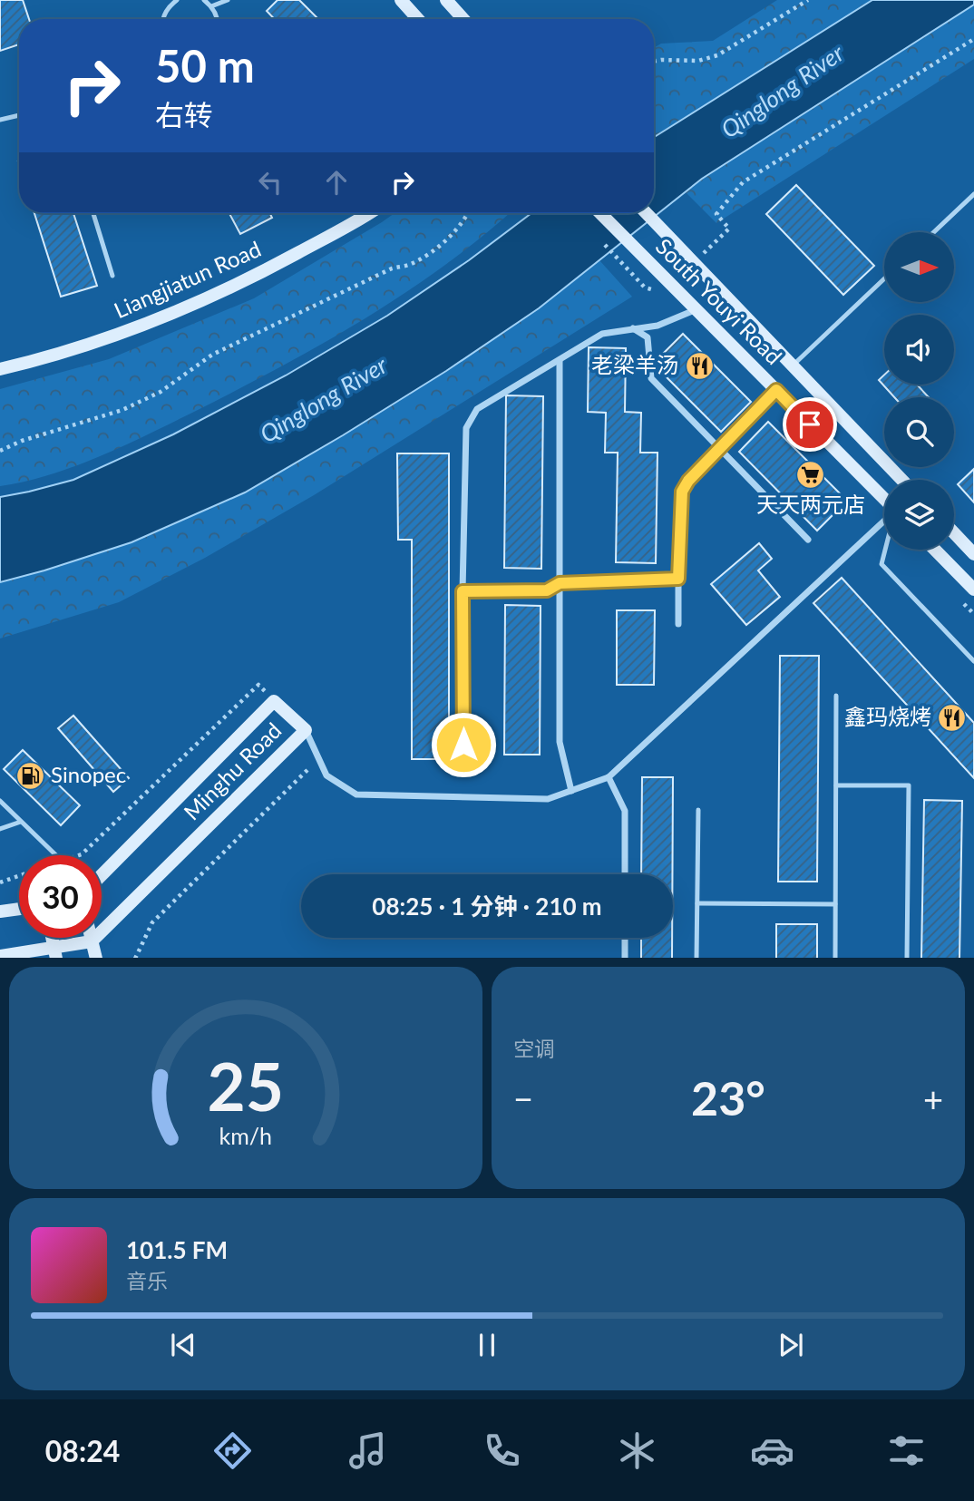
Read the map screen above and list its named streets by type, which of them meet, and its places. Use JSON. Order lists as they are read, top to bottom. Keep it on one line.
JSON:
{"streets":{"main road":["Liangjiatun Road","South Youyi Road","Minghu Road"]},"water":["Qinglong River"],"places":{"restaurant":["老梁羊汤","鑫玛烧烤"],"supermarket":["天天两元店"],"fuel station":["Sinopec"]},"north":"right","page":{"turn":["50 m","右转"],"limit":"30","trip":"08:25 · 1 分钟 · 210 m","tile":"空调","heat":["−","23°","+"],"song":["101.5 FM","音乐"],"tabs":"08:24","gauge":["25","km/h"]}}
